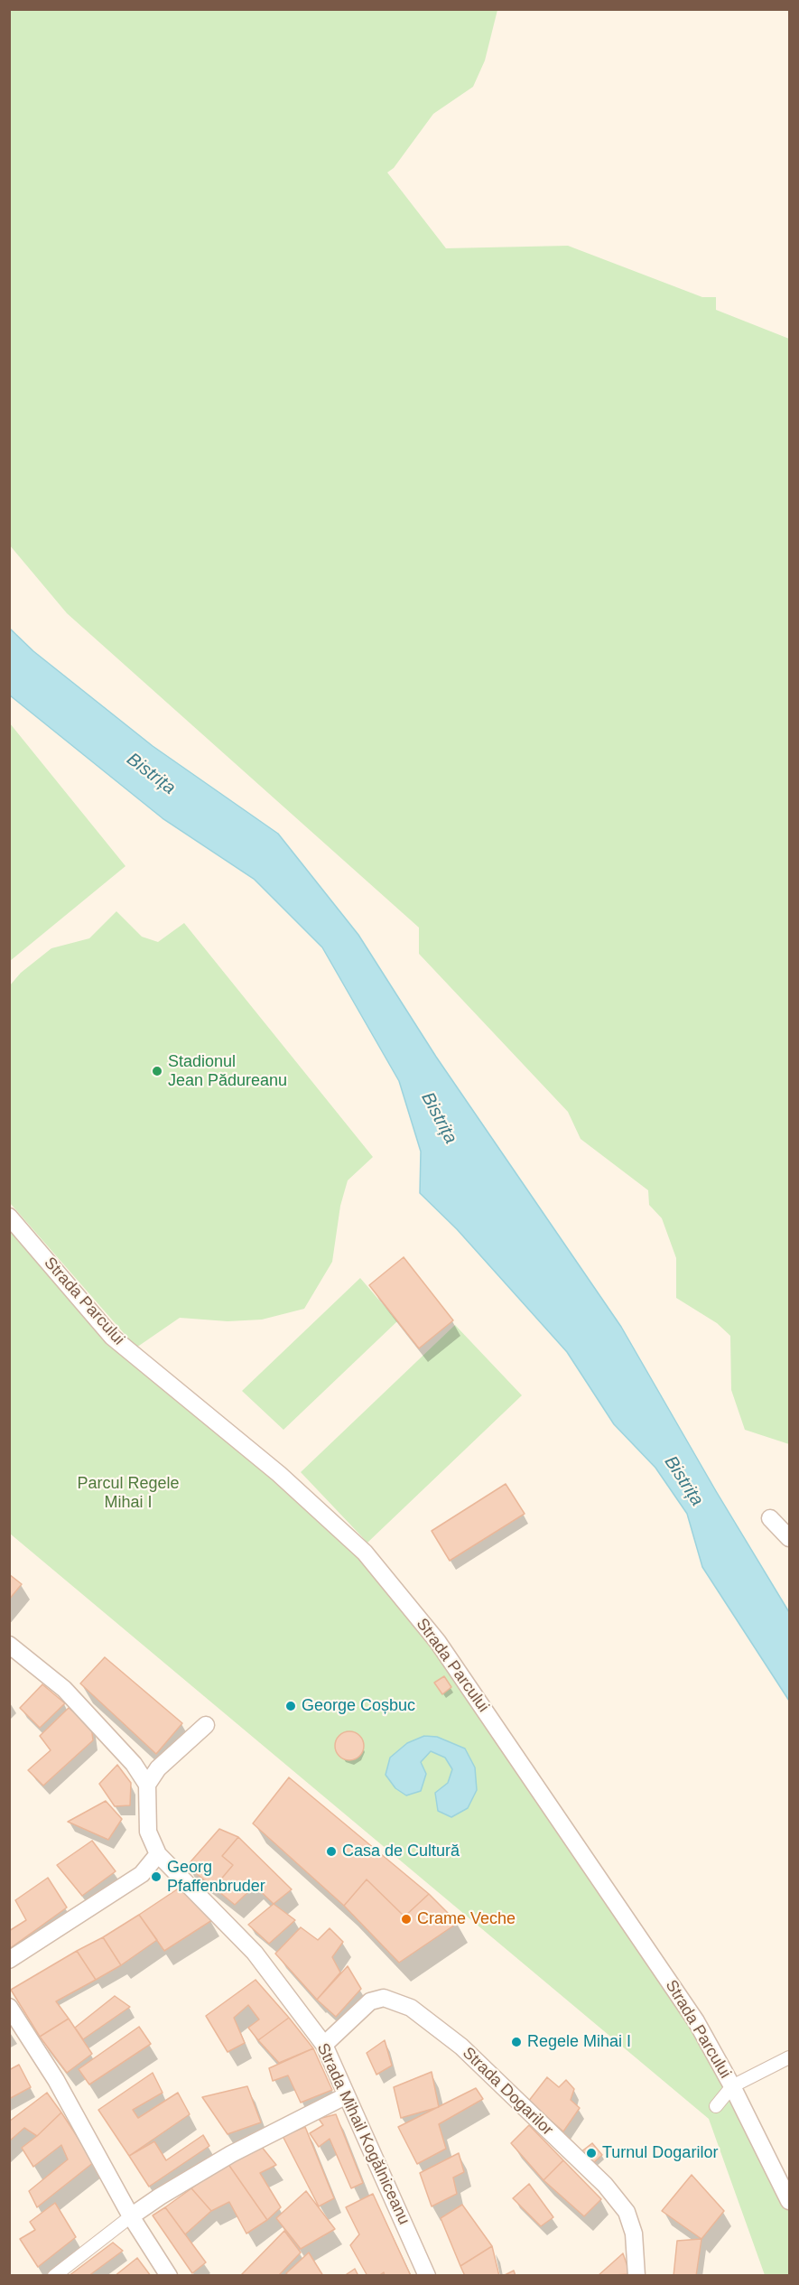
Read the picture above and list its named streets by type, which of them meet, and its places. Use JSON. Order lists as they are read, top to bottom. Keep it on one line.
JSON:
{"streets":{"street":["Strada Parcului","Strada Dogarilor","Strada Mihail Kogălniceanu"]},"crossings":[["Strada Dogarilor","Strada Mihail Kogălniceanu"]],"water":["Bistrița"],"parks":["Parcul Regele Mihai I"],"places":["Stadionul Jean Pădureanu","George Coșbuc","Casa de Cultură","Georg Pfaffenbruder","Crame Veche","Regele Mihai I","Turnul Dogarilor"]}
